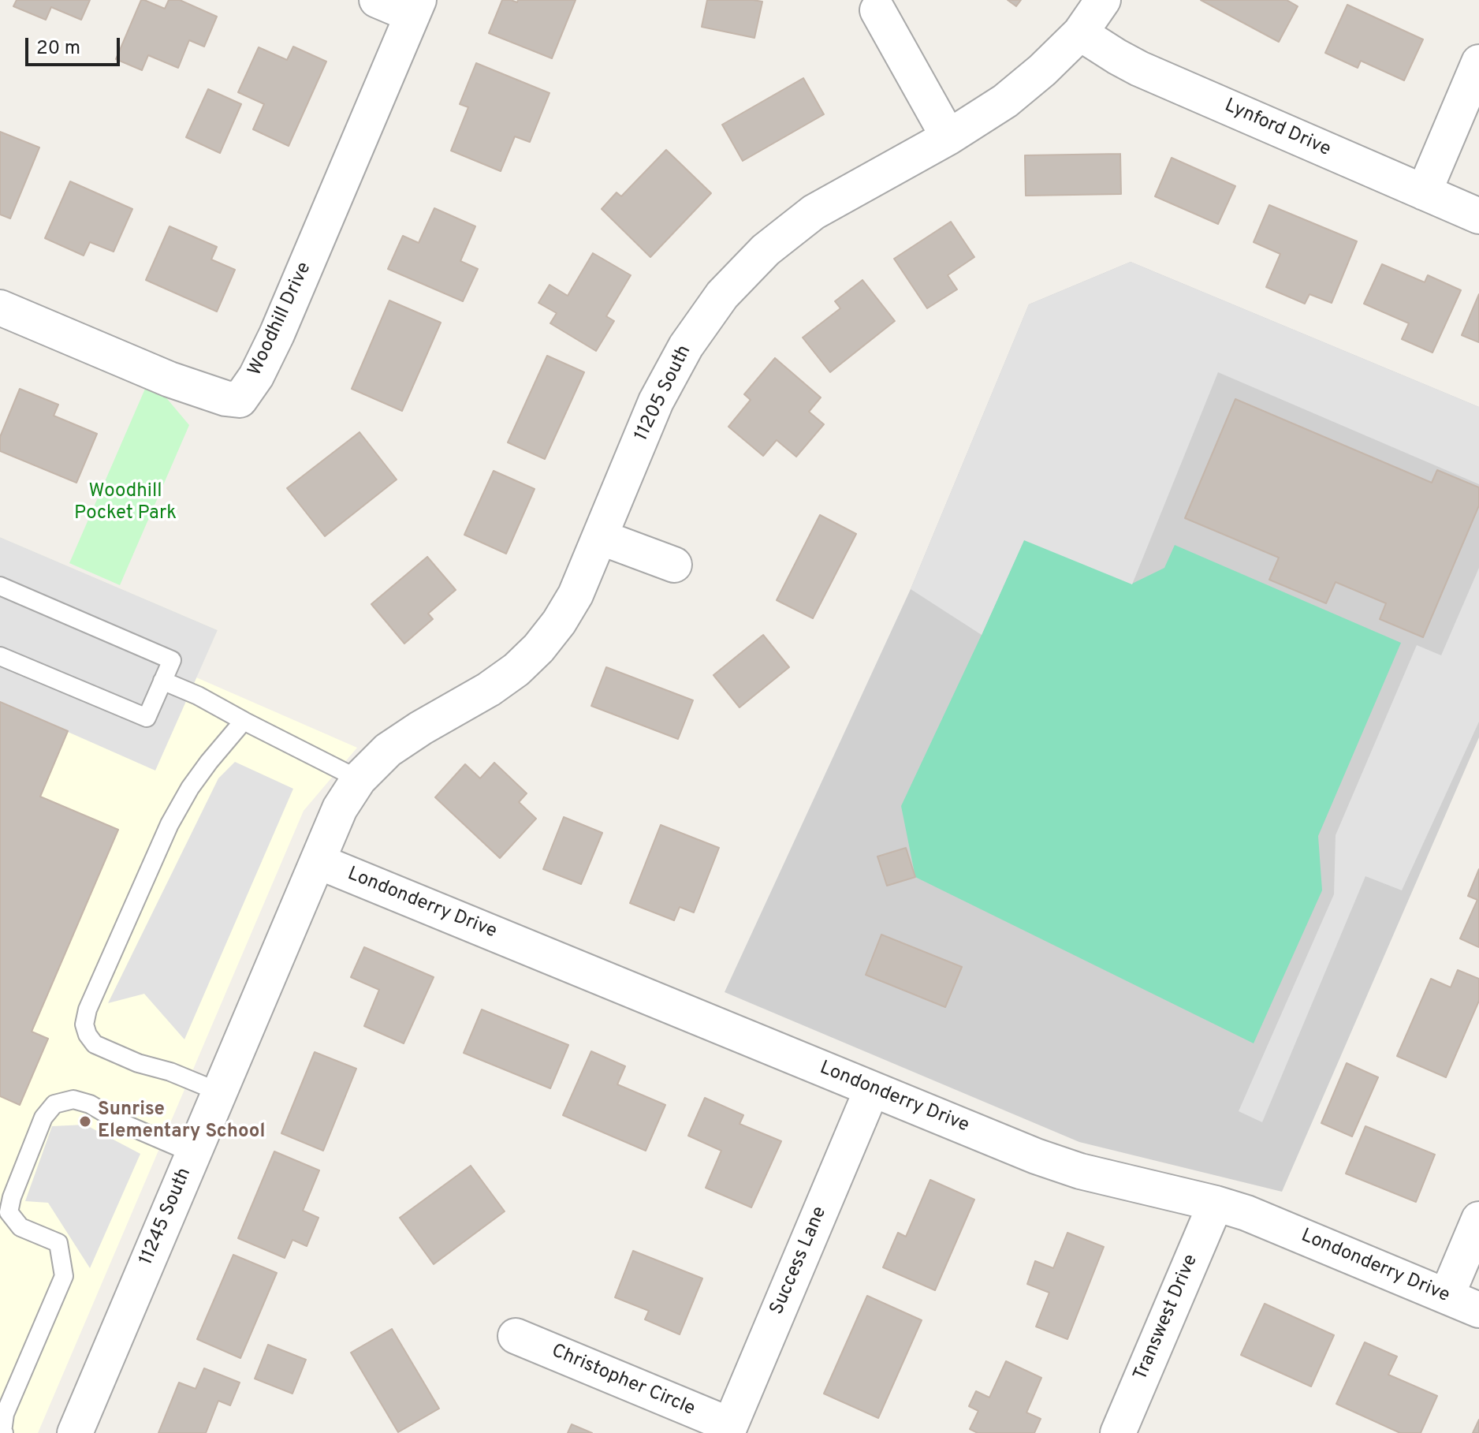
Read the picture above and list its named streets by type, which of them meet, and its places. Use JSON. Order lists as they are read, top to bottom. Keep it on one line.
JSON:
{"streets":{"street":["Lynford Drive","Woodhill Drive","11205 South","Londonderry Drive","11245 South","Success Lane","Transwest Drive","Christopher Circle"]},"crossings":[["Lynford Drive","11205 South"],["11205 South","Londonderry Drive"],["11205 South","11245 South"],["Londonderry Drive","11245 South"],["Londonderry Drive","Success Lane"],["Londonderry Drive","Transwest Drive"],["Success Lane","Christopher Circle"]],"parks":["Woodhill Pocket Park"],"places":["Sunrise Elementary School"],"scale_bar":"20 m"}
